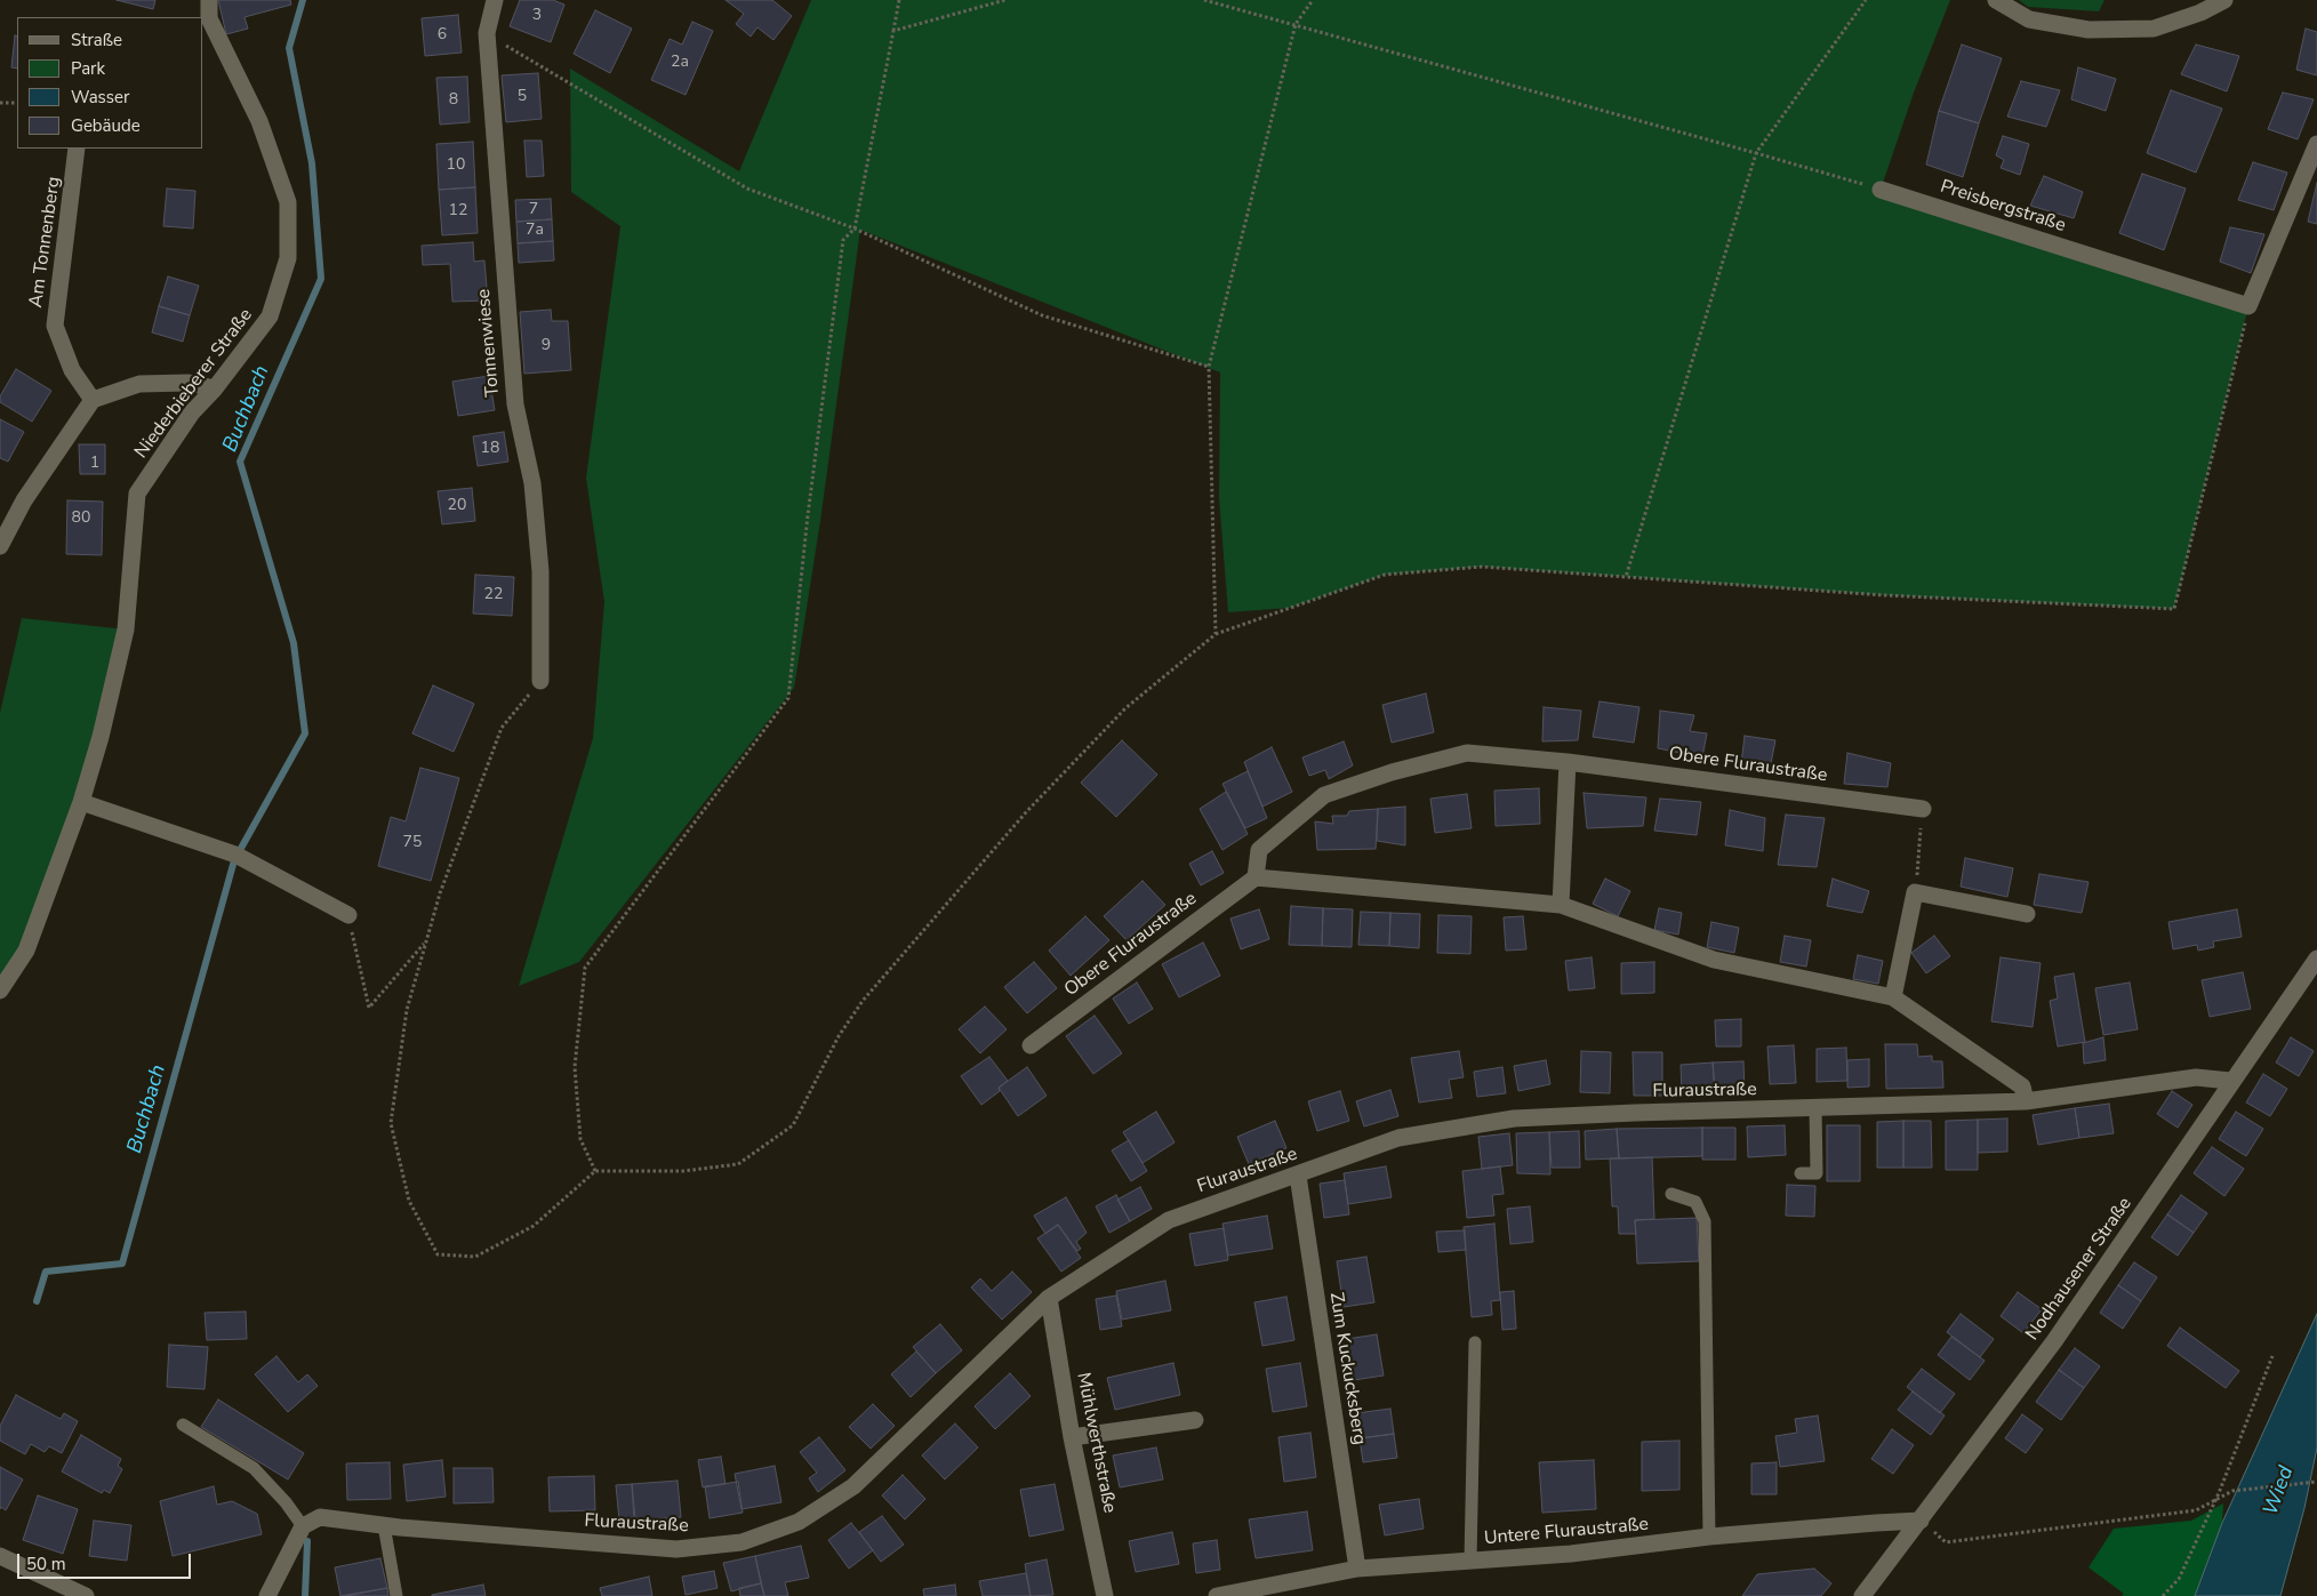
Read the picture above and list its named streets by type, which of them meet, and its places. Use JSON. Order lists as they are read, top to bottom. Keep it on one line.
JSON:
{"streets":{"street":["Preisbergstraße","Am Tonnenberg","Tonnenwiese","Niederbieberer Straße","Obere Fluraustraße","Fluraustraße","Nodhausener Straße","Zum Kuckucksberg","Mühlwerthstraße","Untere Fluraustraße"]},"crossings":[["Fluraustraße","Nodhausener Straße"],["Fluraustraße","Zum Kuckucksberg"],["Fluraustraße","Mühlwerthstraße"],["Nodhausener Straße","Untere Fluraustraße"],["Zum Kuckucksberg","Untere Fluraustraße"]],"water":["Buchbach","Wied"],"house_numbers":["3","6","2a","5","8","10","7","12","7a","9","18","1","20","80","22","75"],"legend":["Straße","Park","Wasser","Gebäude"],"scale_bar":"50 m"}
